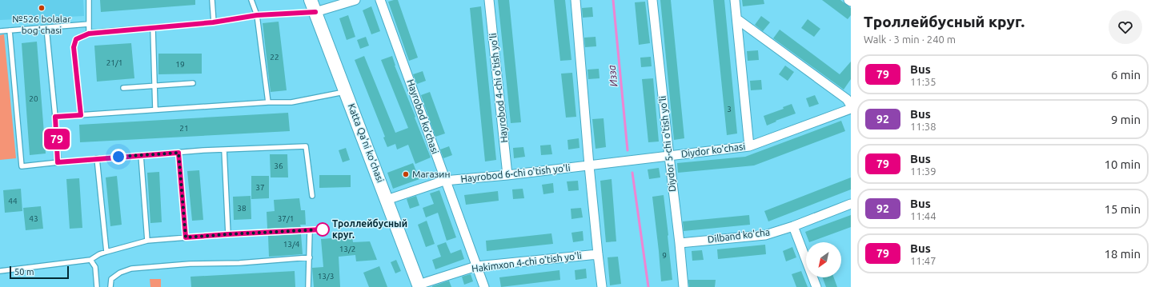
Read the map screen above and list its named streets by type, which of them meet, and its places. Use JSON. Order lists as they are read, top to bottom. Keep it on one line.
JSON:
{"streets":{"main road":["Katta Qa'ni ko'chasi"],"street":["Hayrobod 4-chi o'tish yo'li","Hayrobod ko'chasi","Diydor 5-chi o'tish yo'li","Diydor ko'chasi","Hayrobod 6-chi o'tish yo'li","Dilband ko'cha","Hakimxon 4-chi o'tish yo'li"]},"crossings":[["Hayrobod 4-chi o'tish yo'li","Hayrobod 6-chi o'tish yo'li"],["Hayrobod ko'chasi","Hayrobod 6-chi o'tish yo'li"],["Hayrobod ko'chasi","Hakimxon 4-chi o'tish yo'li"],["Katta Qa'ni ko'chasi","Hayrobod 6-chi o'tish yo'li"],["Katta Qa'ni ko'chasi","Hakimxon 4-chi o'tish yo'li"],["Diydor 5-chi o'tish yo'li","Diydor ko'chasi"],["Diydor 5-chi o'tish yo'li","Dilband ko'cha"],["Diydor ko'chasi","Hayrobod 6-chi o'tish yo'li"]],"water":["Изза"],"places":["№526 bolalar bog'chasi","Магазин","Троллейбусный круг."],"lines":["bus line 79"],"house_numbers":["22","21/1","19","20","3","21","36","37","44","38","43","37/1","13/4","13/2","9","13/3"],"scale_bar":"50 m","north":"bottom left","page":{"on_map":"79","heading":["Троллейбусный круг.","Walk · 3 min · 240 m"],"list":[{"mark":"79","name":"Bus","note":"11:35","value":"6 min"},{"mark":"92","name":"Bus","note":"11:38","value":"9 min"},{"mark":"79","name":"Bus","note":"11:39","value":"10 min"},{"mark":"92","name":"Bus","note":"11:44","value":"15 min"},{"mark":"79","name":"Bus","note":"11:47","value":"18 min"}],"scale":"50 m"}}
